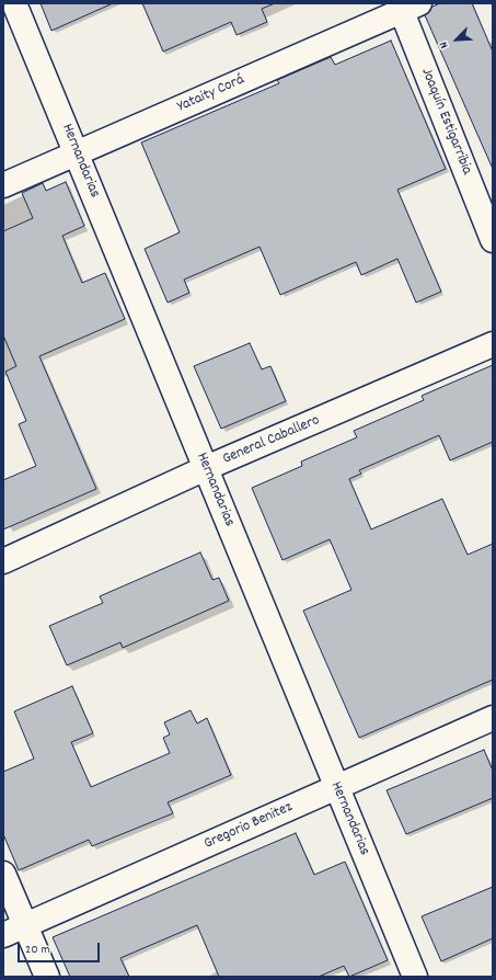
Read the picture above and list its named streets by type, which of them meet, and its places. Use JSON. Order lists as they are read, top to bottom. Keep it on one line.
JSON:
{"streets":{"street":["Yataity Corá","Joaquín Estigarribia","Hernandarias","General Caballero","Gregorio Benitez"]},"crossings":[["Yataity Corá","Joaquín Estigarribia"],["Yataity Corá","Hernandarias"],["Hernandarias","General Caballero"],["Hernandarias","Gregorio Benitez"]],"scale_bar":"20 m","north":"bottom left"}
